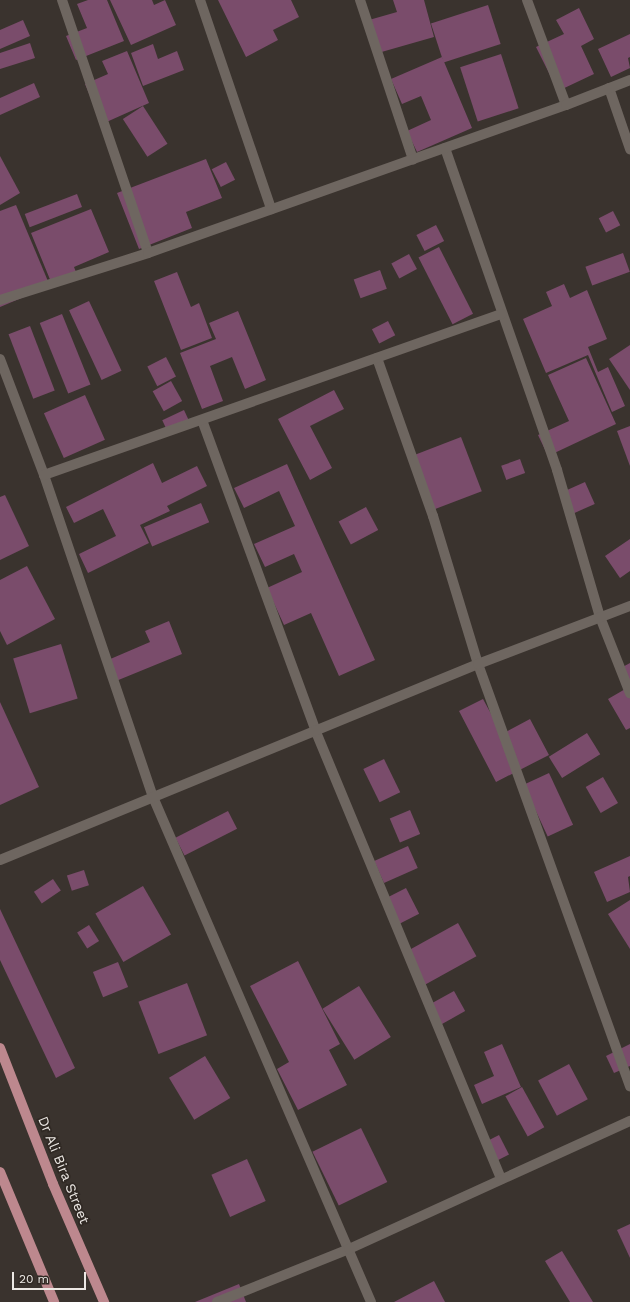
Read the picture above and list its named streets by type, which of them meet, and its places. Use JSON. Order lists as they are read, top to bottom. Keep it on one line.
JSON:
{"streets":{"main road":["Dr Ali Bira Street"]},"scale_bar":"20 m"}
